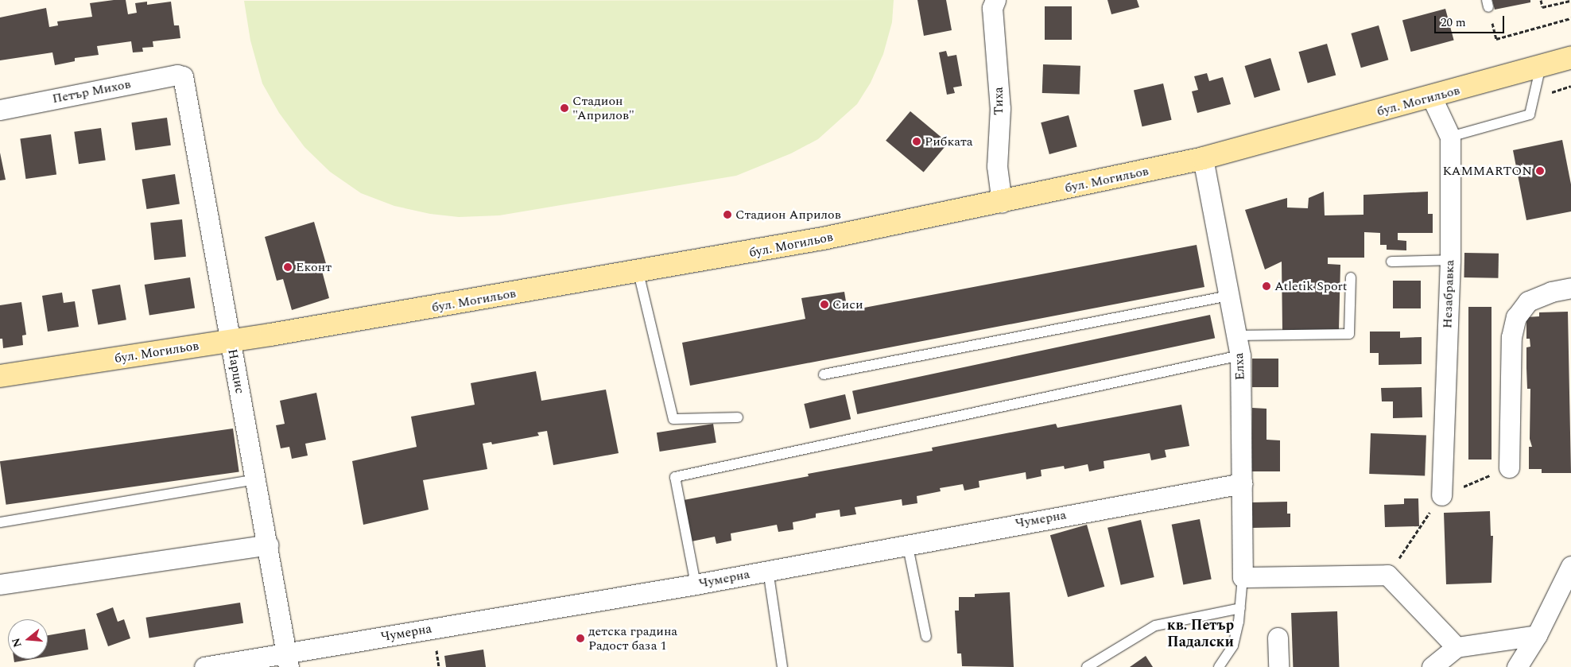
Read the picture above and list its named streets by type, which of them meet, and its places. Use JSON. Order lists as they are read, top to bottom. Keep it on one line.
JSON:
{"streets":{"street":["Петър Михов","Тиха","бул. Могильов","Незабравка","Елха","Нарцис","Чумерна"]},"crossings":[["Петър Михов","Нарцис"],["Тиха","бул. Могильов"],["бул. Могильов","Незабравка"],["бул. Могильов","Елха"],["бул. Могильов","Нарцис"],["Елха","Чумерна"],["Нарцис","Чумерна"]],"districts":["кв. Петър Падалски"],"places":["Стадион \"Априлов\"","Рибката","KAMMARTON","Стадион Априлов","Еконт","Atletik Sport","Сиси","детска градина Радост база 1"],"scale_bar":"20 m","north":"left"}
